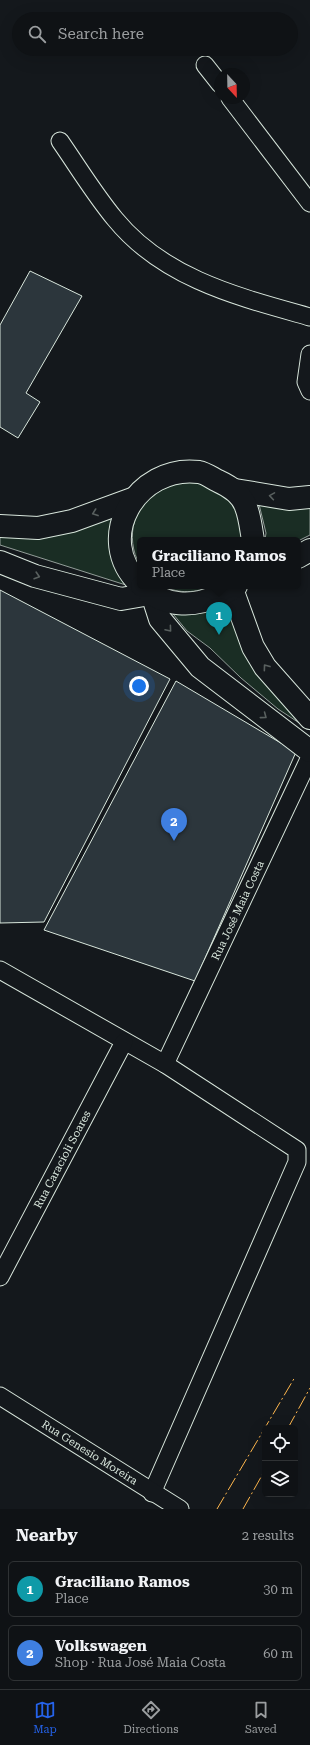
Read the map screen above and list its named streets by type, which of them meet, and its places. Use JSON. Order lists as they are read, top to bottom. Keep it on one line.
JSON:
{"streets":{"street":["Rua José Maia Costa","Rua Caracioli Soares","Rua Genesio Moreira"]},"north":"bottom","page":{"search":"Search here","popup":["Graciliano Ramos","Place"],"pins":["1","2"],"heading":["Nearby","2 results"],"list":[{"mark":"1","name":"Graciliano Ramos","note":"Place","value":"30 m"},{"mark":"2","name":"Volkswagen","note":"Shop · Rua José Maia Costa","value":"60 m"}],"nav":["Map","Directions","Saved"]}}
